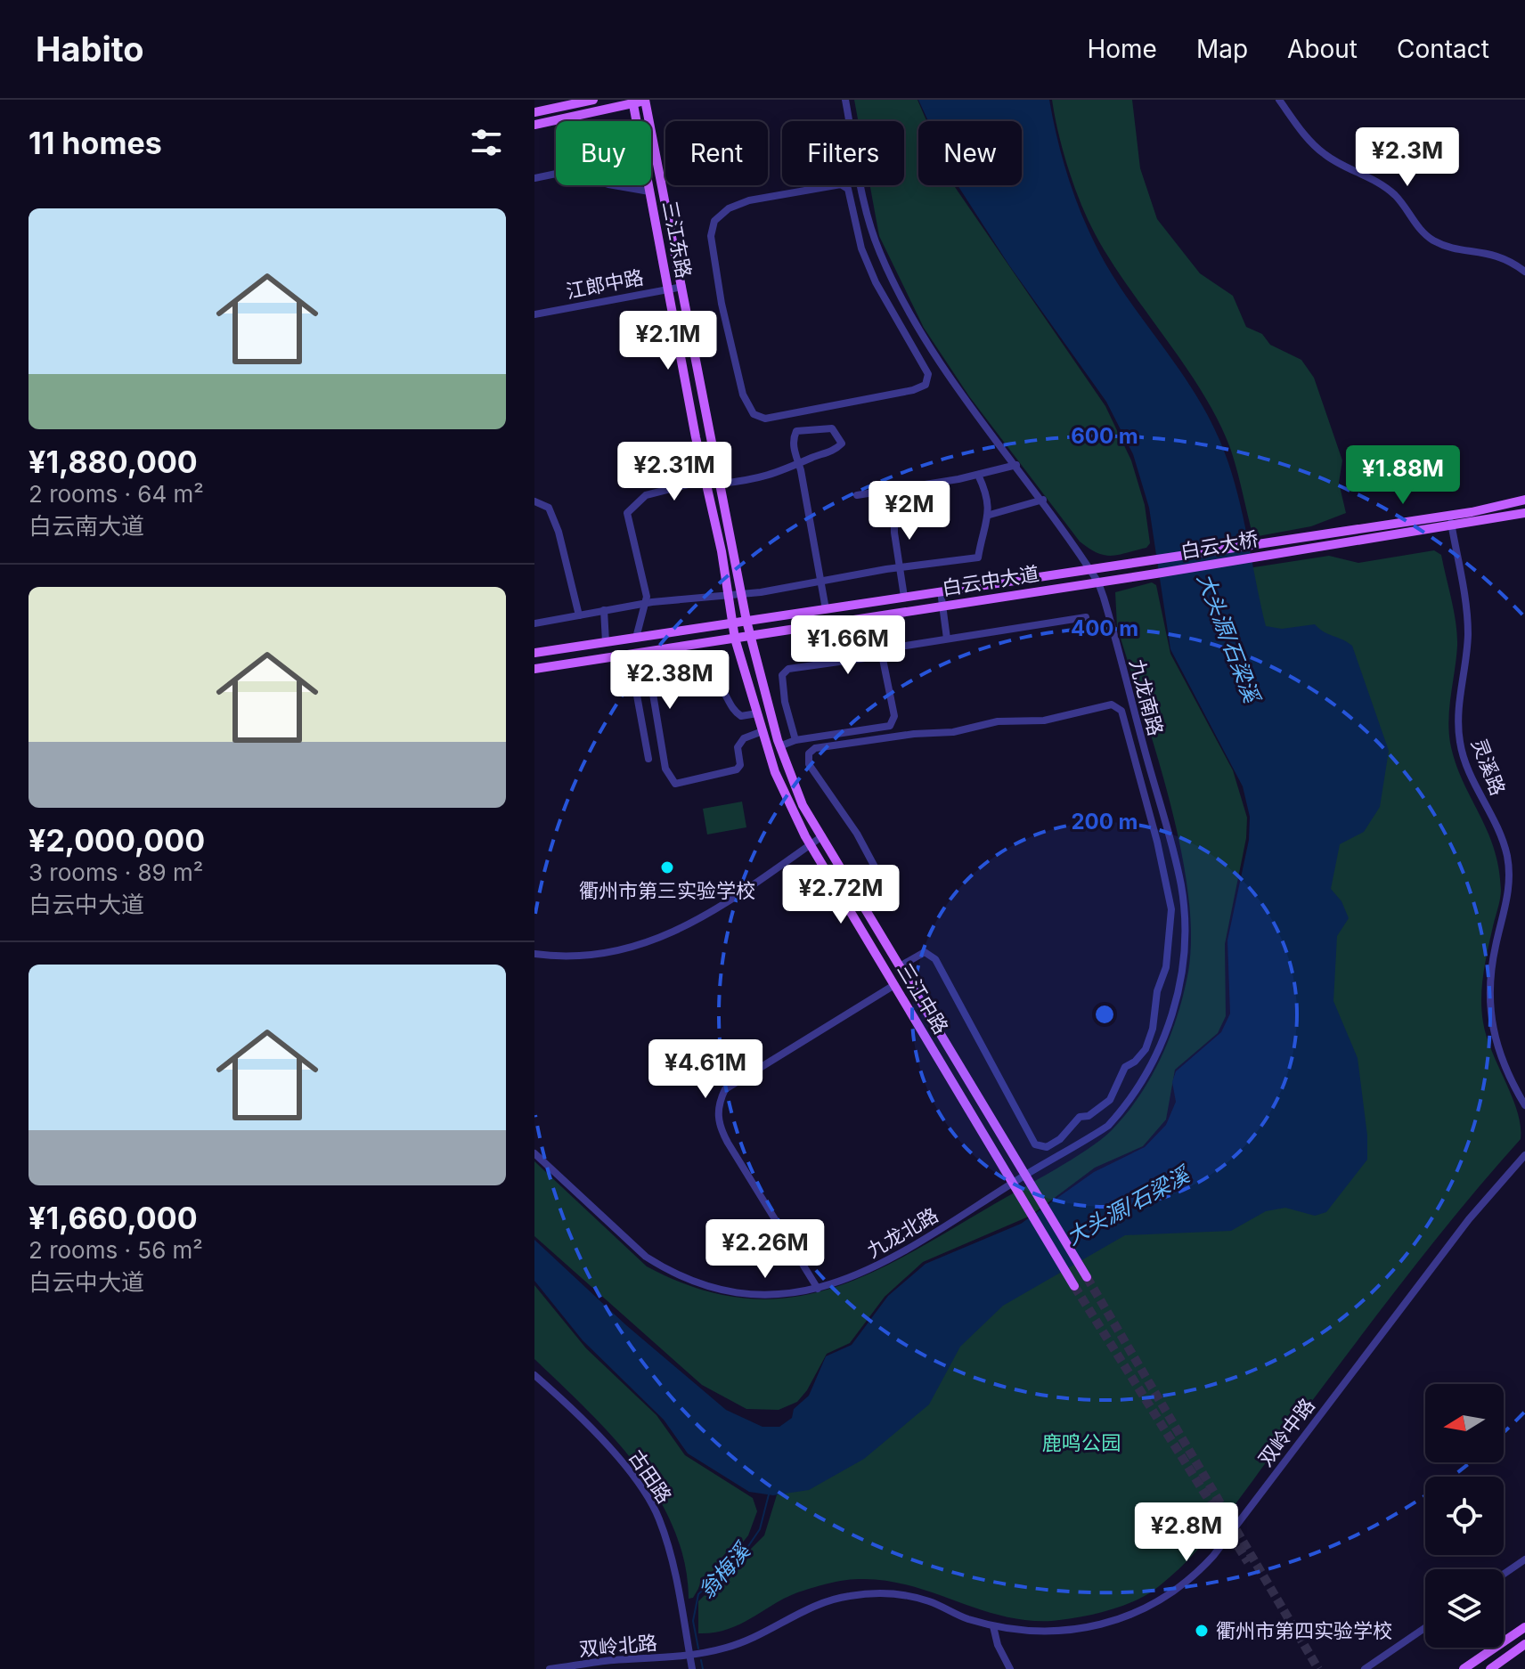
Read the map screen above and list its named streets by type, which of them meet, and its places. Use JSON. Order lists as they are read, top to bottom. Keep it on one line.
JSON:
{"streets":{"main road":["三江东路","白云大桥","白云中大道","三江中路"],"street":["江郎中路","九龙南路","灵溪路","九龙北路","双岭中路","古田路","双岭北路"]},"crossings":[["三江东路","江郎中路"],["三江东路","白云中大道"],["三江东路","三江中路"],["白云大桥","白云中大道"],["白云大桥","灵溪路"],["白云中大道","九龙南路"],["白云中大道","三江中路"],["九龙南路","三江中路"],["九龙南路","九龙北路"],["三江中路","九龙北路"],["双岭中路","古田路"],["双岭中路","双岭北路"],["古田路","双岭北路"]],"water":["大头源/石梁溪","翁梅溪"],"parks":["鹿鸣公园"],"places":["衢州市第三实验学校","衢州市第四实验学校"],"north":"left","page":{"header":"Habito","nav":["Home","Map","About","Contact"],"heading":"11 homes","chip":["Buy","Rent","Filters","New"],"price":["¥2.3M","¥2.1M","¥2.31M","¥1.88M","¥2M","¥1.66M","¥2.38M","¥2.72M","¥4.61M","¥2.26M","¥2.8M"],"list":[{"name":"¥1,880,000","note":"2 rooms · 64 m² · 白云南大道"},{"name":"¥2,000,000","note":"3 rooms · 89 m² · 白云中大道"},{"name":"¥1,660,000","note":"2 rooms · 56 m² · 白云中大道"}]},"rings":["600 m","400 m","200 m"]}
